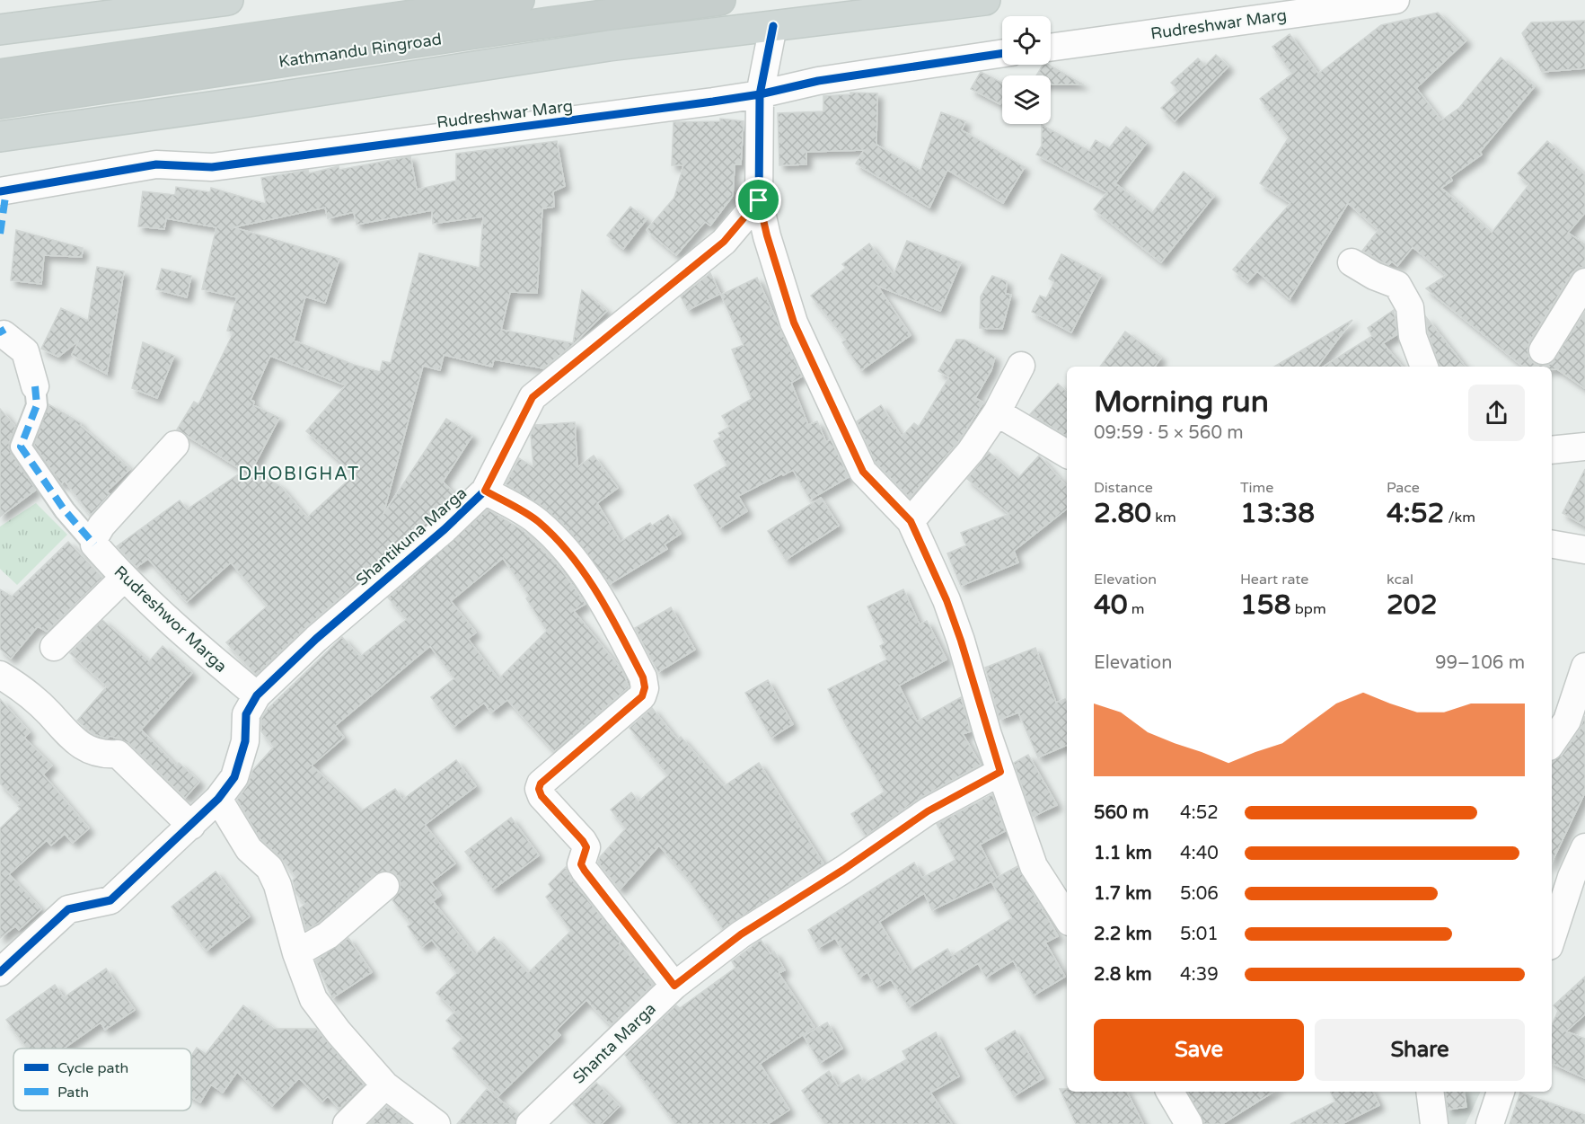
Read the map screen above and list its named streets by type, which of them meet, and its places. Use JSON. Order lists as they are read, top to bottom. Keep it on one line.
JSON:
{"streets":{"highway":["Kathmandu Ringroad"],"street":["Rudreshwar Marg","Shantikuna Marga","Rudreshwor Marga","Shanta Marga"]},"crossings":[["Shantikuna Marga","Rudreshwor Marga"]],"districts":["DHOBIGHAT"],"legend":["Cycle path","Path"],"page":{"heading":["Morning run","09:59 · 5 × 560 m"],"stats":[["Distance","2.80 km"],["Time","13:38"],["Pace","4:52 /km"],["Elevation","40 m"],["Heart rate","158 bpm"],["kcal","202"]],"chart":["Elevation","99–106 m"],"list":[{"name":"560 m","note":"4:52"},{"name":"1.1 km","note":"4:40"},{"name":"1.7 km","note":"5:06"},{"name":"2.2 km","note":"5:01"},{"name":"2.8 km","note":"4:39"}],"buttons":["Save","Share"]}}
